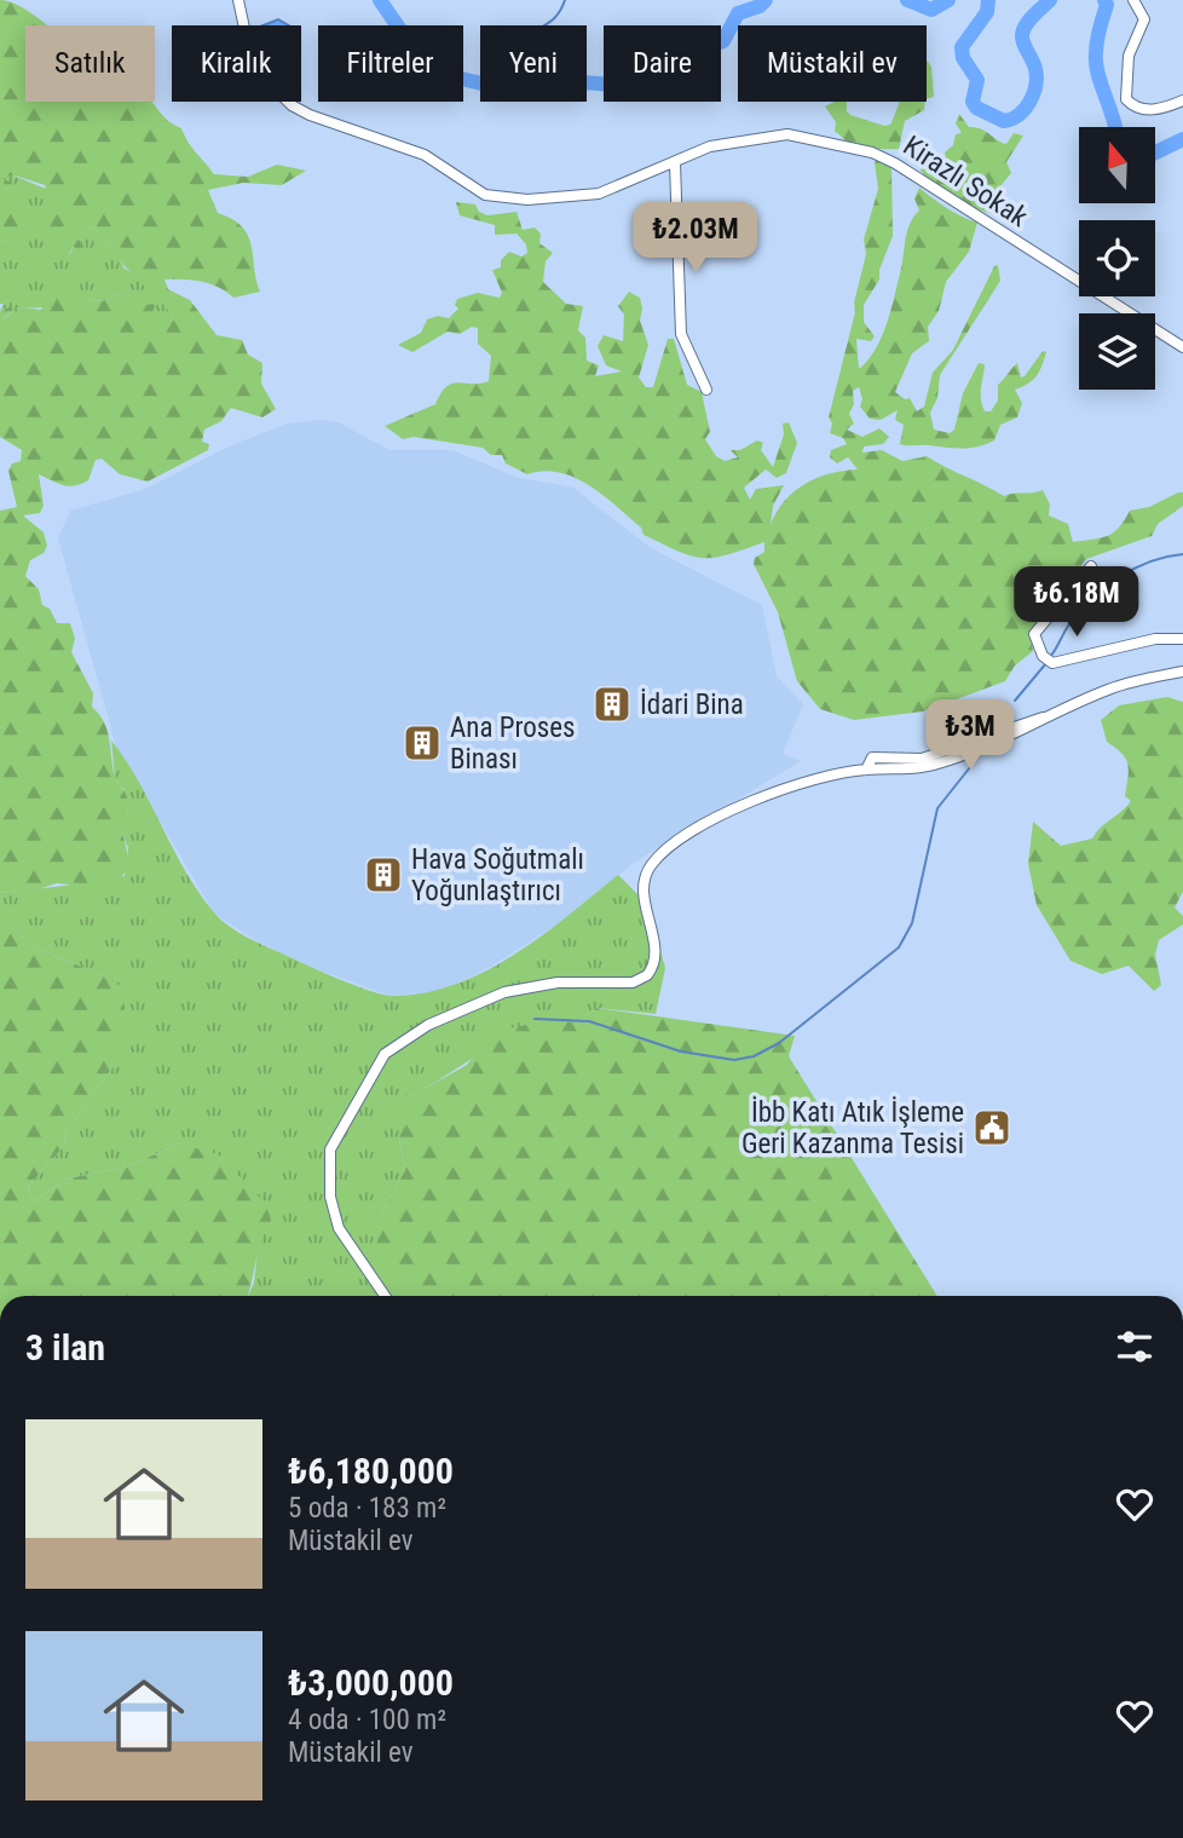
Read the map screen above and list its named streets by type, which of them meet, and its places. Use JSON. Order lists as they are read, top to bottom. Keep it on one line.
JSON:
{"streets":{"street":["Kirazlı Sokak"]},"places":{"building":["İdari Bina","Ana Proses Binası","Hava Soğutmalı Yoğunlaştırıcı"],"public building":["İbb Katı Atık İşleme Geri Kazanma Tesisi"]},"north":"top","page":{"chip":["Satılık","Kiralık","Filtreler","Yeni","Daire","Müstakil ev"],"price":["₺2.03M","₺6.18M","₺3M"],"heading":"3 ilan","list":[{"name":"₺6,180,000","note":"5 oda · 183 m² · Müstakil ev"},{"name":"₺3,000,000","note":"4 oda · 100 m² · Müstakil ev"}]}}
